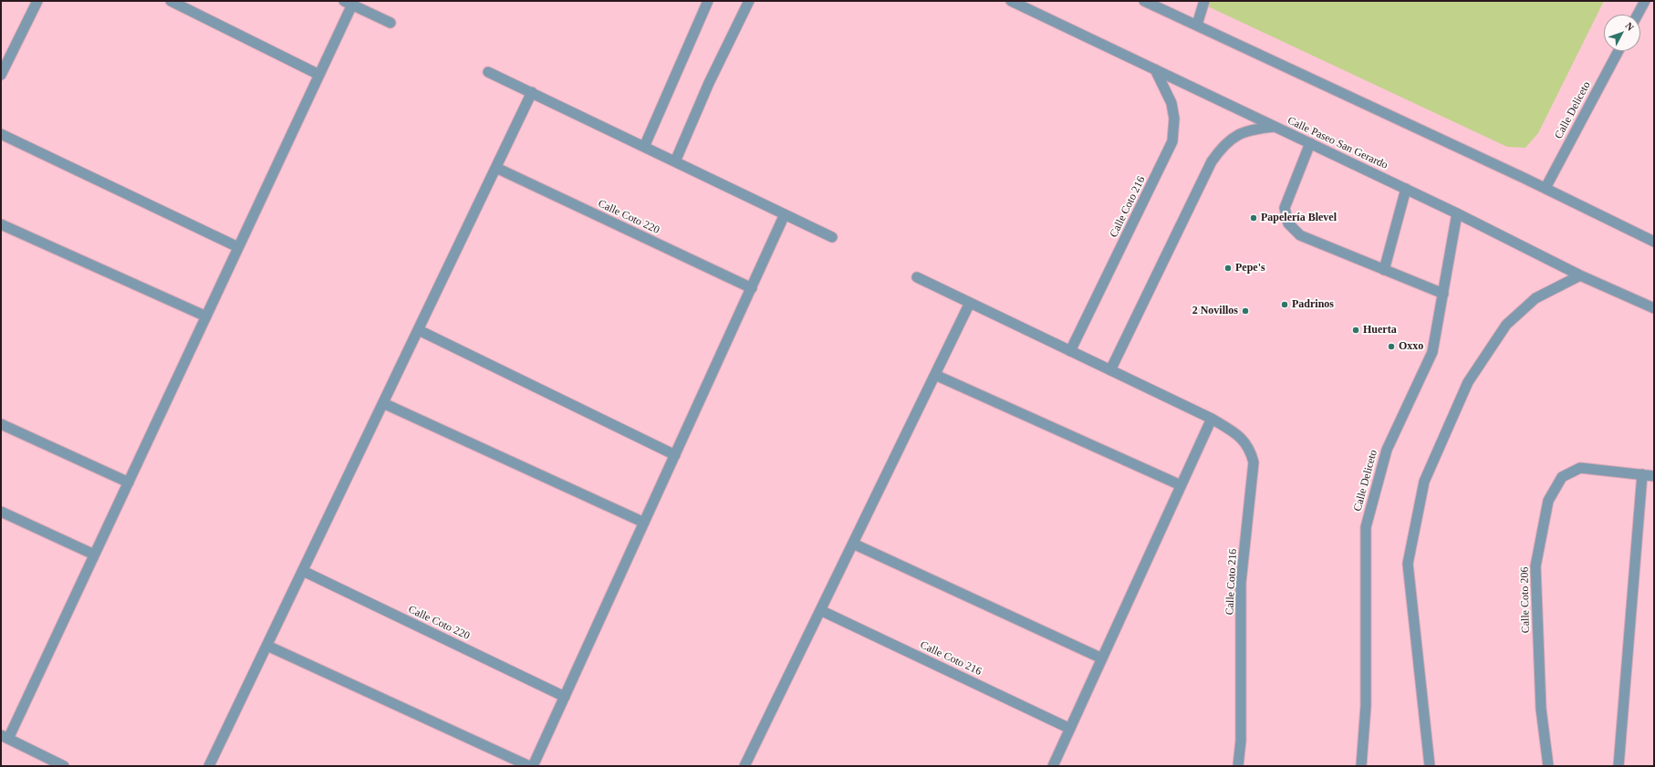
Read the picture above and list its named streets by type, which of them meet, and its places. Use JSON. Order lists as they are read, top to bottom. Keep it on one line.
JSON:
{"streets":{"street":["Calle Deliceto","Calle Paseo San Gerardo","Calle Coto 216","Calle Coto 220","Calle Coto 206"]},"crossings":[["Calle Deliceto","Calle Paseo San Gerardo"],["Calle Paseo San Gerardo","Calle Coto 216"]],"places":["Papelería Blevel","Pepe's","Padrinos","2 Novillos","Huerta","Oxxo"],"north":"top right"}
